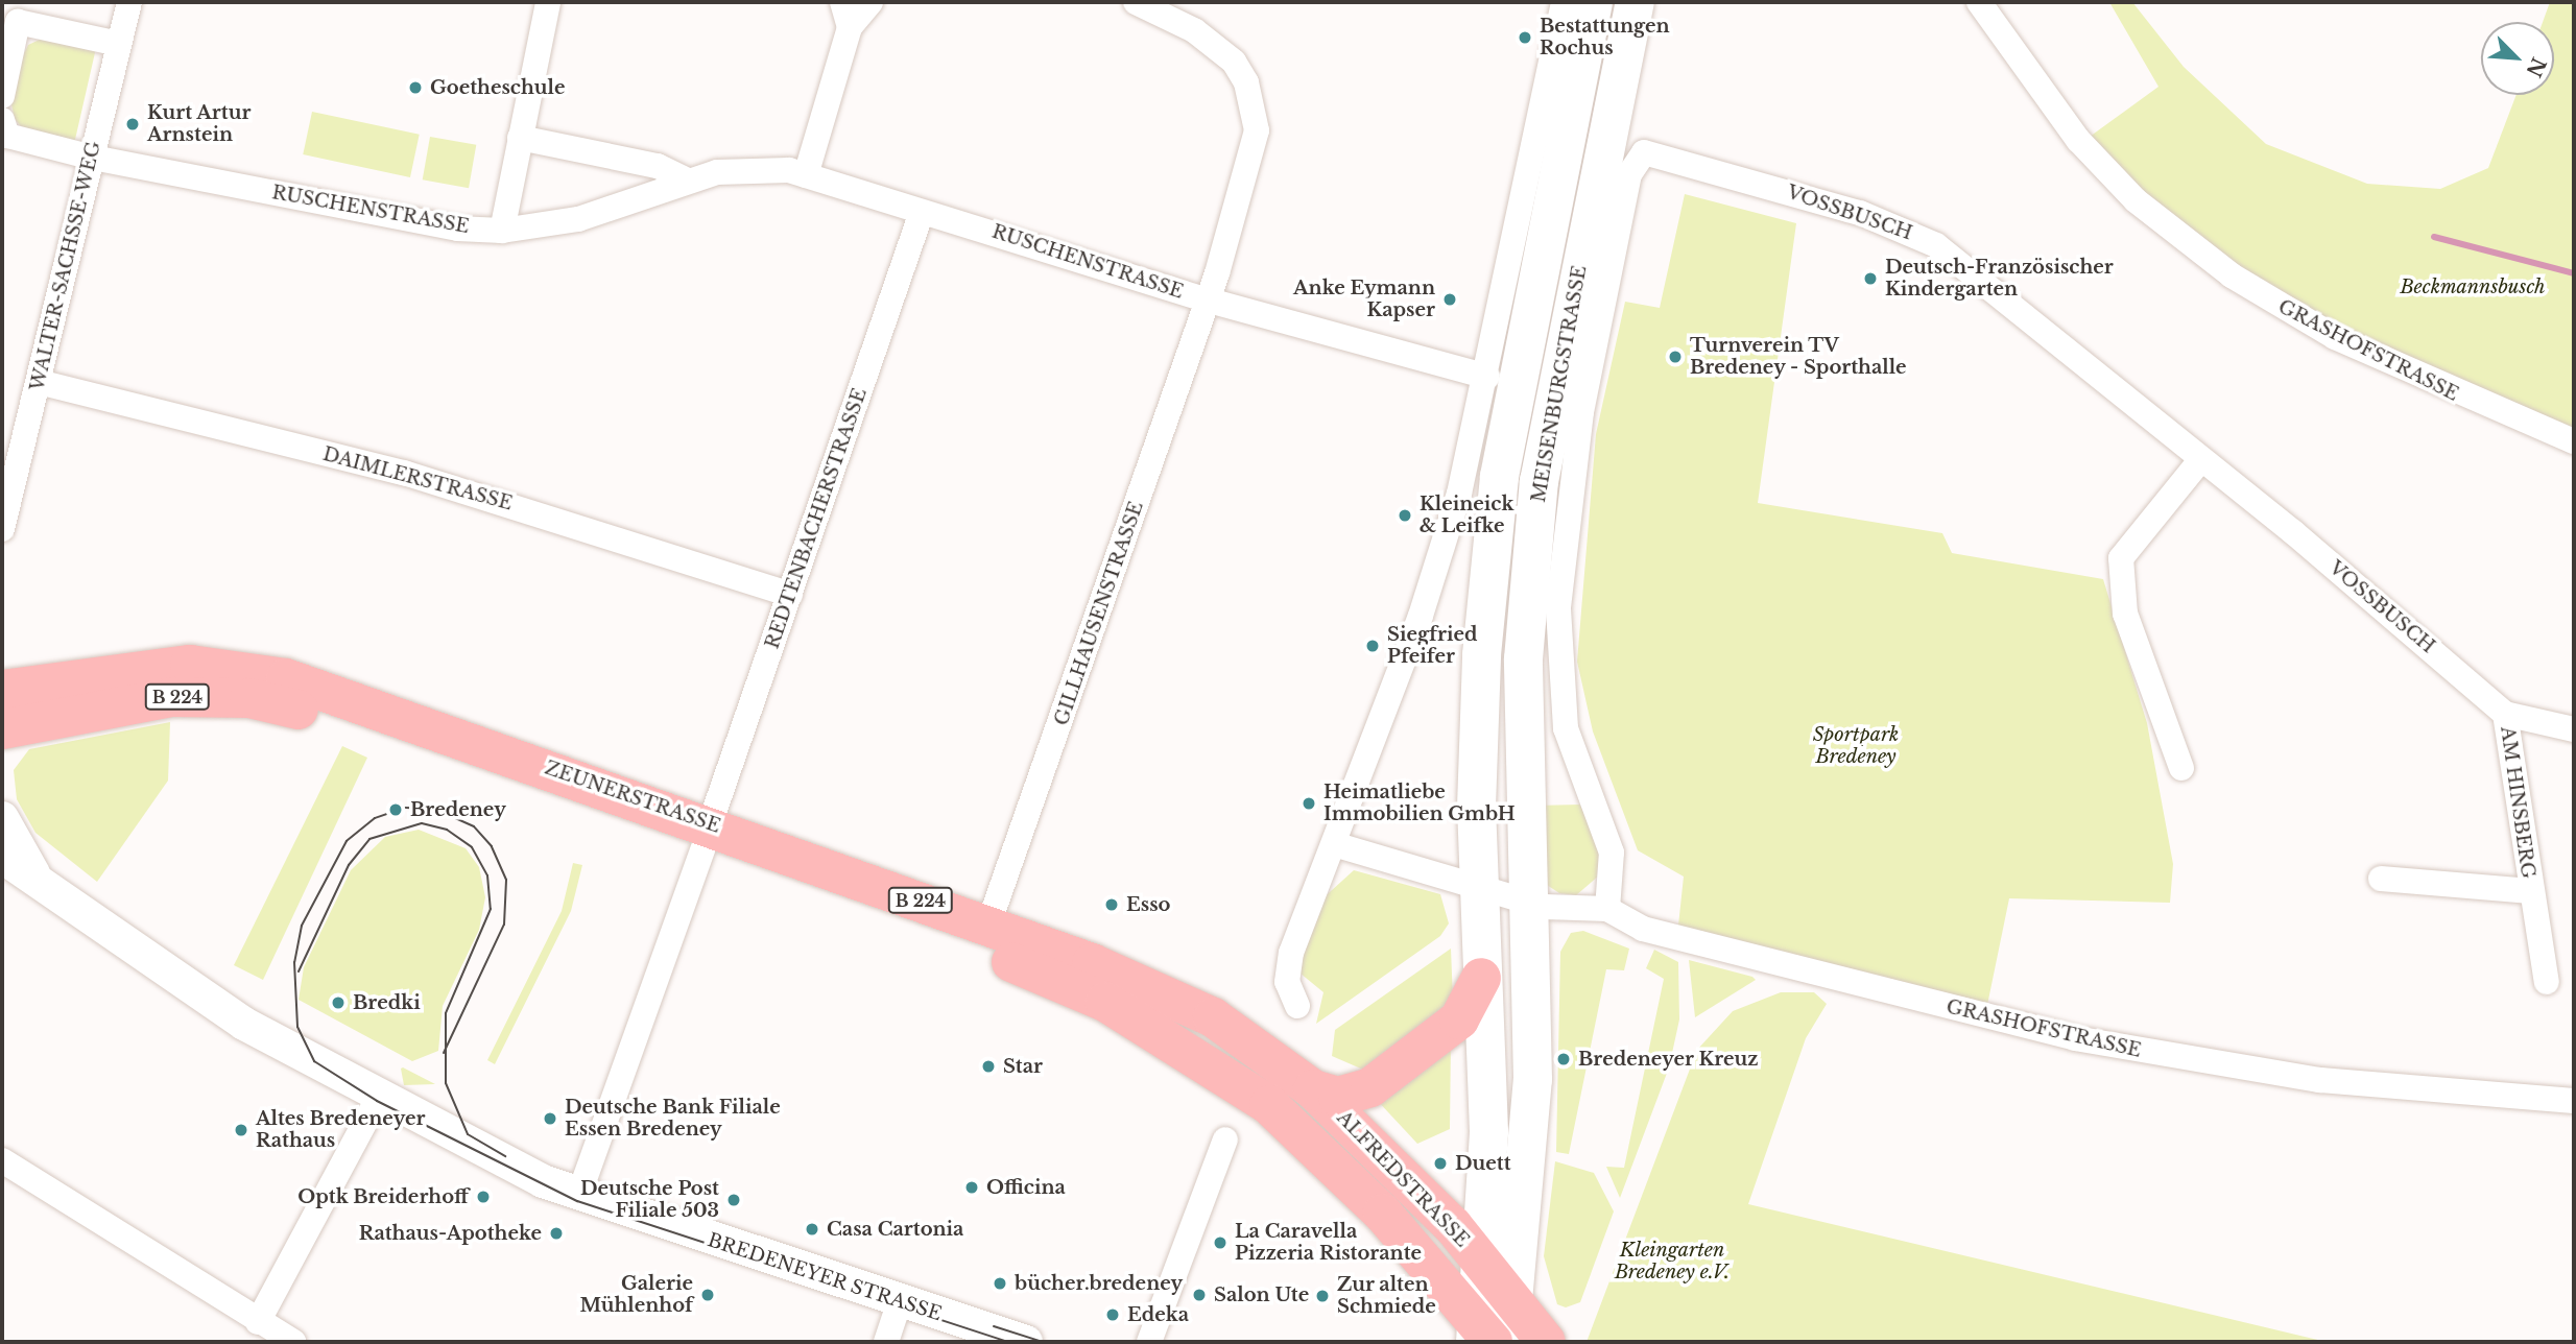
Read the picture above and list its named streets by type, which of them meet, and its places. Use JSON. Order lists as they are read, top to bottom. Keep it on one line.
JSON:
{"streets":{"main road":["MEISENBURGSTRASSE","B 224","ZEUNERSTRASSE","ALFREDSTRASSE"],"street":["RUSCHENSTRASSE","VOSSBUSCH","WALTER-SACHSSE-WEG","GRASHOFSTRASSE","DAIMLERSTRASSE","REDTENBACHERSTRASSE","GILLHAUSENSTRASSE","AM HINSBERG","BREDENEYER STRASSE"]},"crossings":[["RUSCHENSTRASSE","WALTER-SACHSSE-WEG"],["RUSCHENSTRASSE","REDTENBACHERSTRASSE"],["RUSCHENSTRASSE","GILLHAUSENSTRASSE"],["VOSSBUSCH","MEISENBURGSTRASSE"],["VOSSBUSCH","AM HINSBERG"],["WALTER-SACHSSE-WEG","DAIMLERSTRASSE"],["GRASHOFSTRASSE","MEISENBURGSTRASSE"],["MEISENBURGSTRASSE","ALFREDSTRASSE"],["DAIMLERSTRASSE","REDTENBACHERSTRASSE"],["REDTENBACHERSTRASSE","ZEUNERSTRASSE"],["REDTENBACHERSTRASSE","BREDENEYER STRASSE"],["GILLHAUSENSTRASSE","ZEUNERSTRASSE"],["ZEUNERSTRASSE","ALFREDSTRASSE"]],"parks":["Beckmannsbusch","Sportpark Bredeney","Kleingarten Bredeney e.V."],"places":["Bestattungen Rochus","Goetheschule","Kurt Artur Arnstein","Deutsch-Französischer Kindergarten","Anke Eymann Kapser","Turnverein TV Bredeney - Sporthalle","Kleineick & Leifke","Siegfried Pfeifer","Heimatliebe Immobilien GmbH","Bredeney","Esso","Bredki","Bredeneyer Kreuz","Star","Deutsche Bank Filiale Essen Bredeney","Altes Bredeneyer Rathaus","Duett","Officina","Optk Breiderhoff","Deutsche Post Filiale 503","Casa Cartonia","Rathaus-Apotheke","La Caravella Pizzeria Ristorante","bücher.bredeney","Galerie Mühlenhof","Salon Ute","Zur alten Schmiede","Edeka"],"north":"bottom right"}
